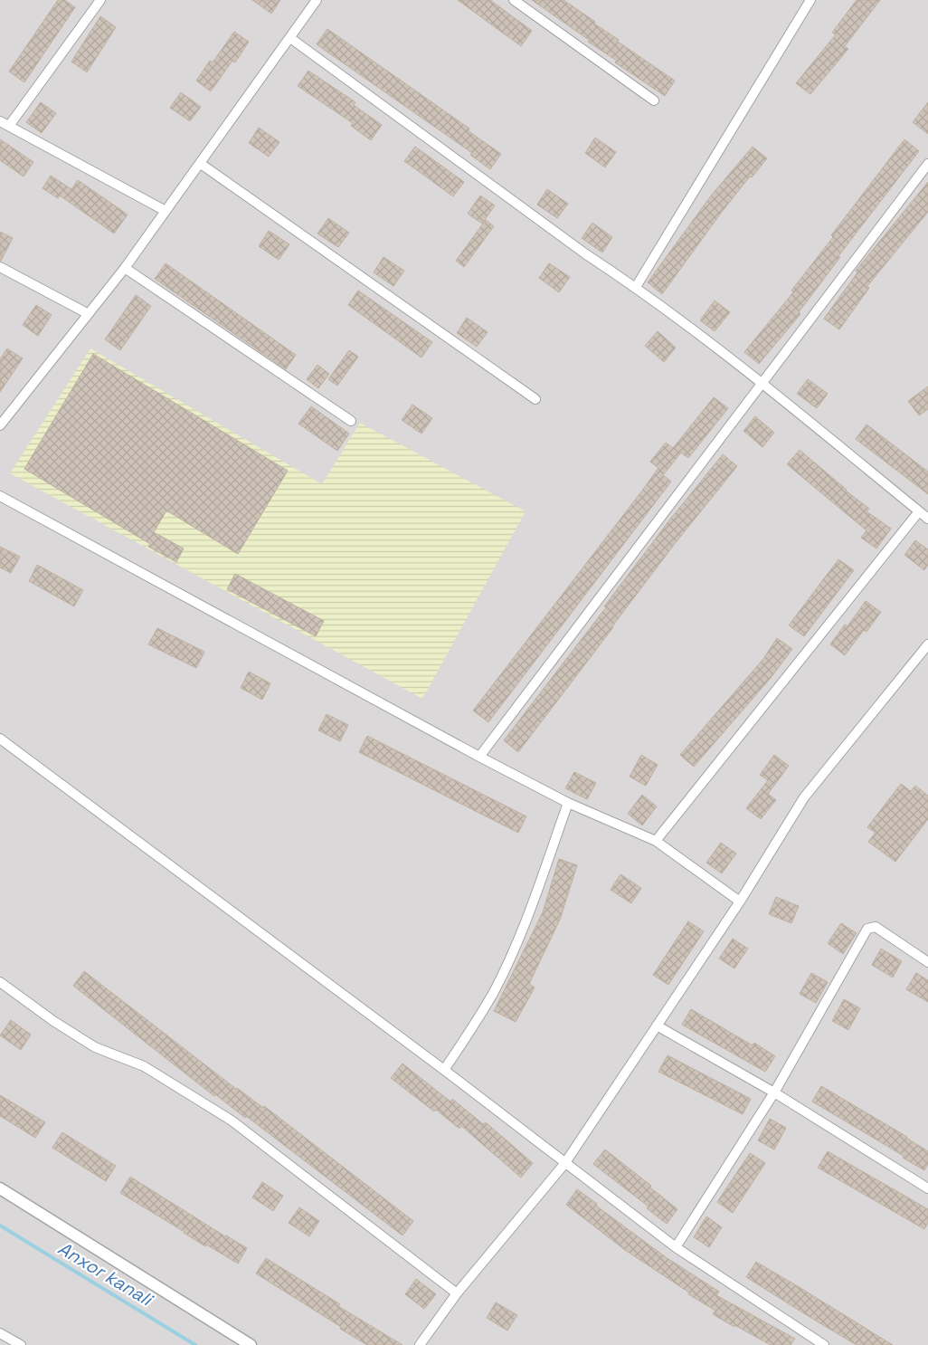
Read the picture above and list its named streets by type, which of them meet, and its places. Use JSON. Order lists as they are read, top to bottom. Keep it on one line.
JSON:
{"water":["Anxor kanali"]}
